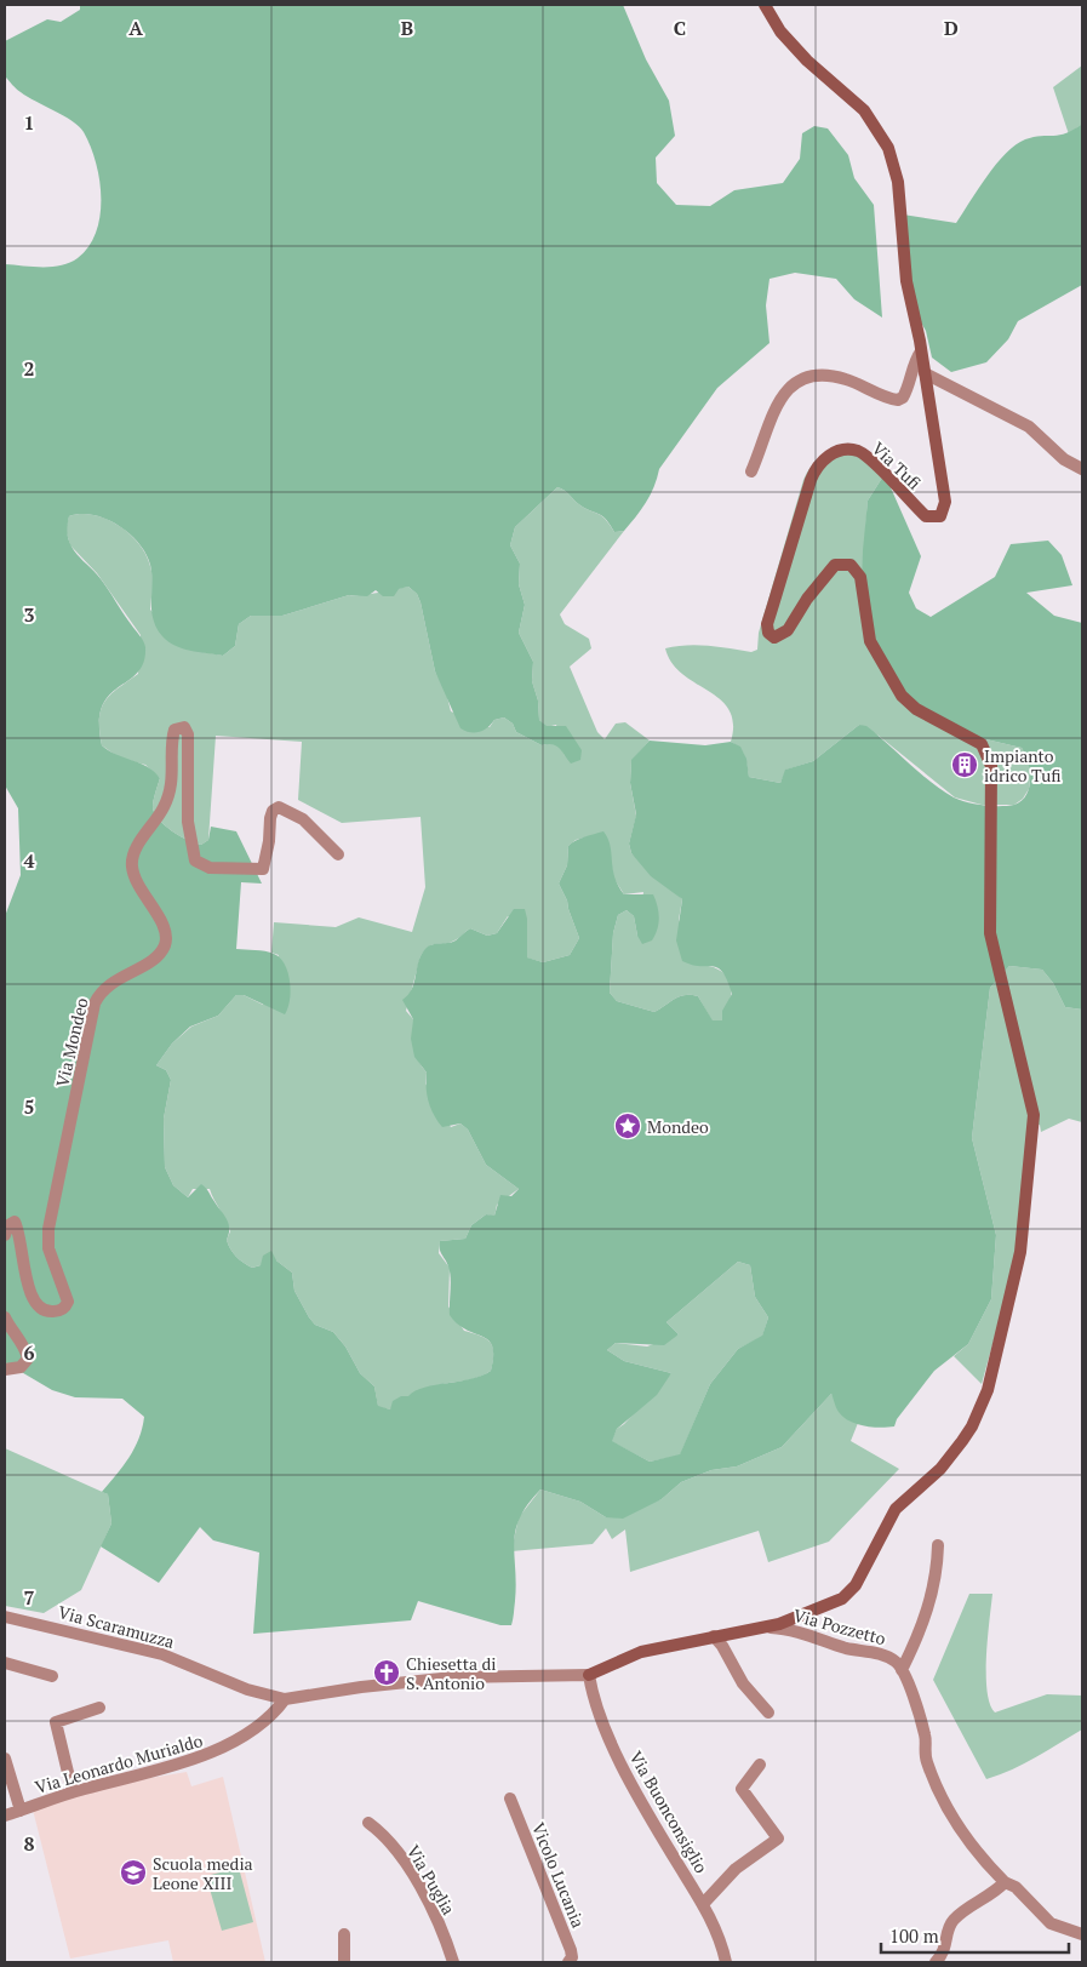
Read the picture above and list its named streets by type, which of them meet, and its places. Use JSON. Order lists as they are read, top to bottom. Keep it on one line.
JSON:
{"streets":{"street":["Via Tufi","Via Mondeo","Via Scaramuzza","Via Pozzetto","Via Leonardo Murialdo","Via Buonconsiglio","Vicolo Lucania","Via Puglia"]},"crossings":[["Via Tufi","Via Pozzetto"],["Via Scaramuzza","Via Leonardo Murialdo"]],"places":{"building":["Impianto idrico Tufi"],"place":["Mondeo"],"church":["Chiesetta di S. Antonio"],"school or university":["Scuola media Leone XIII"]},"scale_bar":"100 m","grid":{"columns":["A","B","C","D"],"rows":["1","2","3","4","5","6","7","8"]}}
